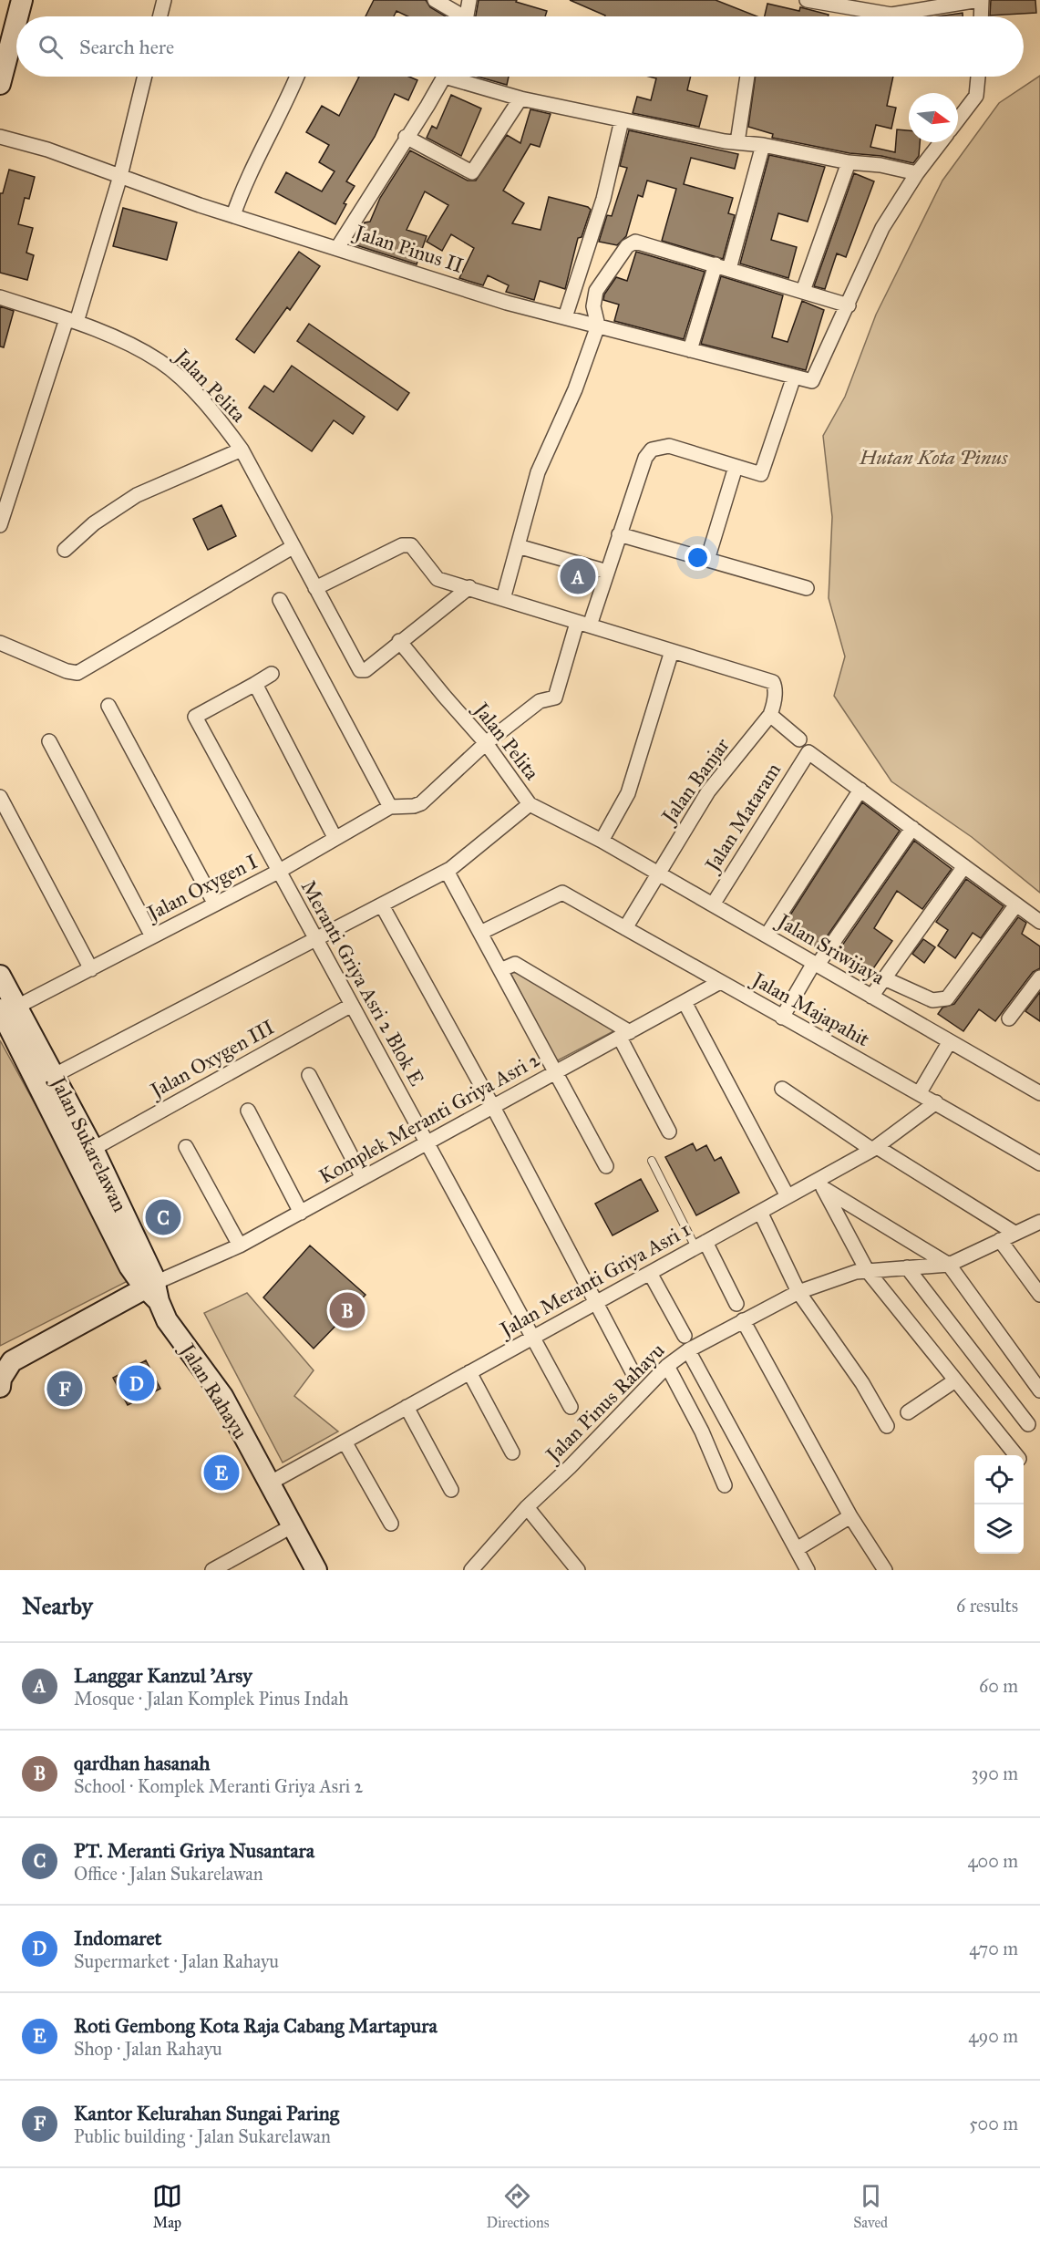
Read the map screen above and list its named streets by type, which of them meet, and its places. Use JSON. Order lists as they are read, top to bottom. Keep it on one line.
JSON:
{"streets":{"main road":["Jalan Sukarelawan","Jalan Rahayu"],"street":["Jalan Pinus II","Jalan Pelita","Jalan Banjar","Jalan Mataram","Jalan Oxygen I","Jalan Sriwijaya","Meranti Griya Asri 2 Blok E","Jalan Majapahit","Jalan Oxygen III","Komplek Meranti Griya Asri 2","Jalan Meranti Griya Asri 1","Jalan Pinus Rahayu"]},"crossings":[["Jalan Pelita","Jalan Oxygen I"],["Jalan Pelita","Jalan Sriwijaya"],["Jalan Banjar","Jalan Sriwijaya"],["Jalan Banjar","Jalan Majapahit"],["Jalan Mataram","Jalan Sriwijaya"],["Jalan Oxygen I","Meranti Griya Asri 2 Blok E"],["Jalan Oxygen I","Jalan Sukarelawan"],["Meranti Griya Asri 2 Blok E","Jalan Oxygen III"],["Meranti Griya Asri 2 Blok E","Komplek Meranti Griya Asri 2"],["Meranti Griya Asri 2 Blok E","Jalan Meranti Griya Asri 1"],["Jalan Majapahit","Komplek Meranti Griya Asri 2"],["Jalan Majapahit","Jalan Meranti Griya Asri 1"],["Jalan Oxygen III","Jalan Sukarelawan"],["Komplek Meranti Griya Asri 2","Jalan Sukarelawan"],["Komplek Meranti Griya Asri 2","Jalan Rahayu"],["Jalan Sukarelawan","Jalan Rahayu"],["Jalan Meranti Griya Asri 1","Jalan Rahayu"]],"parks":["Hutan Kota Pinus"],"north":"right","page":{"search":"Search here","pins":["A","C","B","D","F","E"],"heading":["Nearby","6 results"],"list":[{"mark":"A","name":"Langgar Kanzul 'Arsy","note":"Mosque · Jalan Komplek Pinus Indah","value":"60 m"},{"mark":"B","name":"qardhan hasanah","note":"School · Komplek Meranti Griya Asri 2","value":"390 m"},{"mark":"C","name":"PT. Meranti Griya Nusantara","note":"Office · Jalan Sukarelawan","value":"400 m"},{"mark":"D","name":"Indomaret","note":"Supermarket · Jalan Rahayu","value":"470 m"},{"mark":"E","name":"Roti Gembong Kota Raja Cabang Martapura","note":"Shop · Jalan Rahayu","value":"490 m"},{"mark":"F","name":"Kantor Kelurahan Sungai Paring","note":"Public building · Jalan Sukarelawan","value":"500 m"}],"nav":["Map","Directions","Saved"]}}
